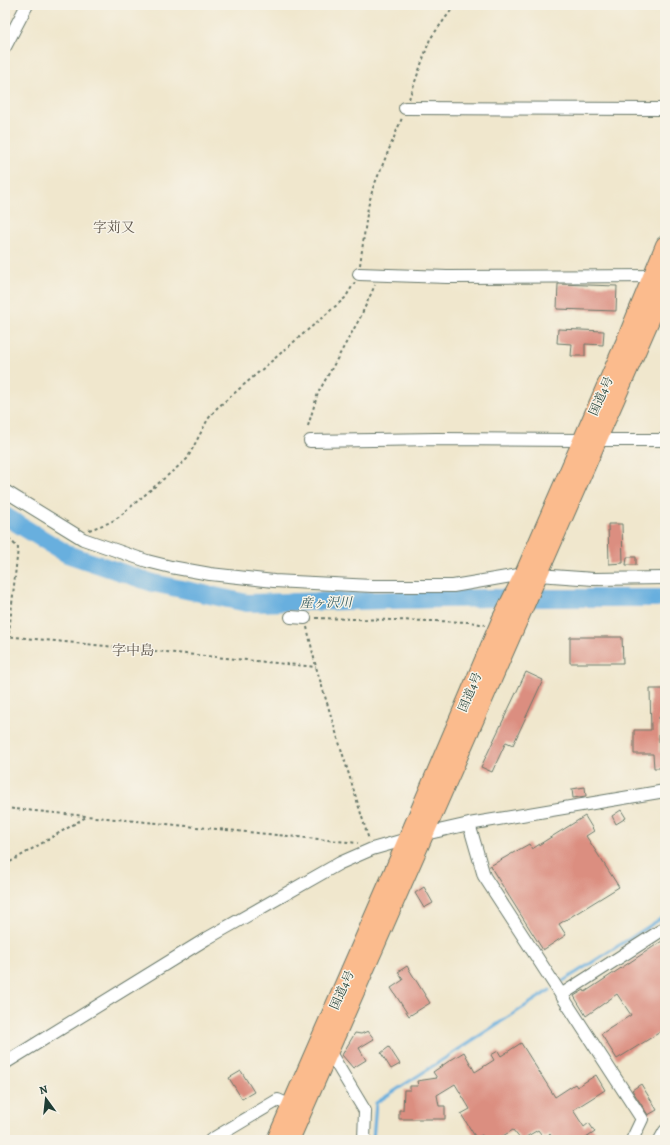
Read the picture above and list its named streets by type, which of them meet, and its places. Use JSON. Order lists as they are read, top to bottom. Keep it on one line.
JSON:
{"streets":{"highway":["国道4号"]},"districts":["字苅又","字中島"],"water":["産ヶ沢川"],"north":"top"}
